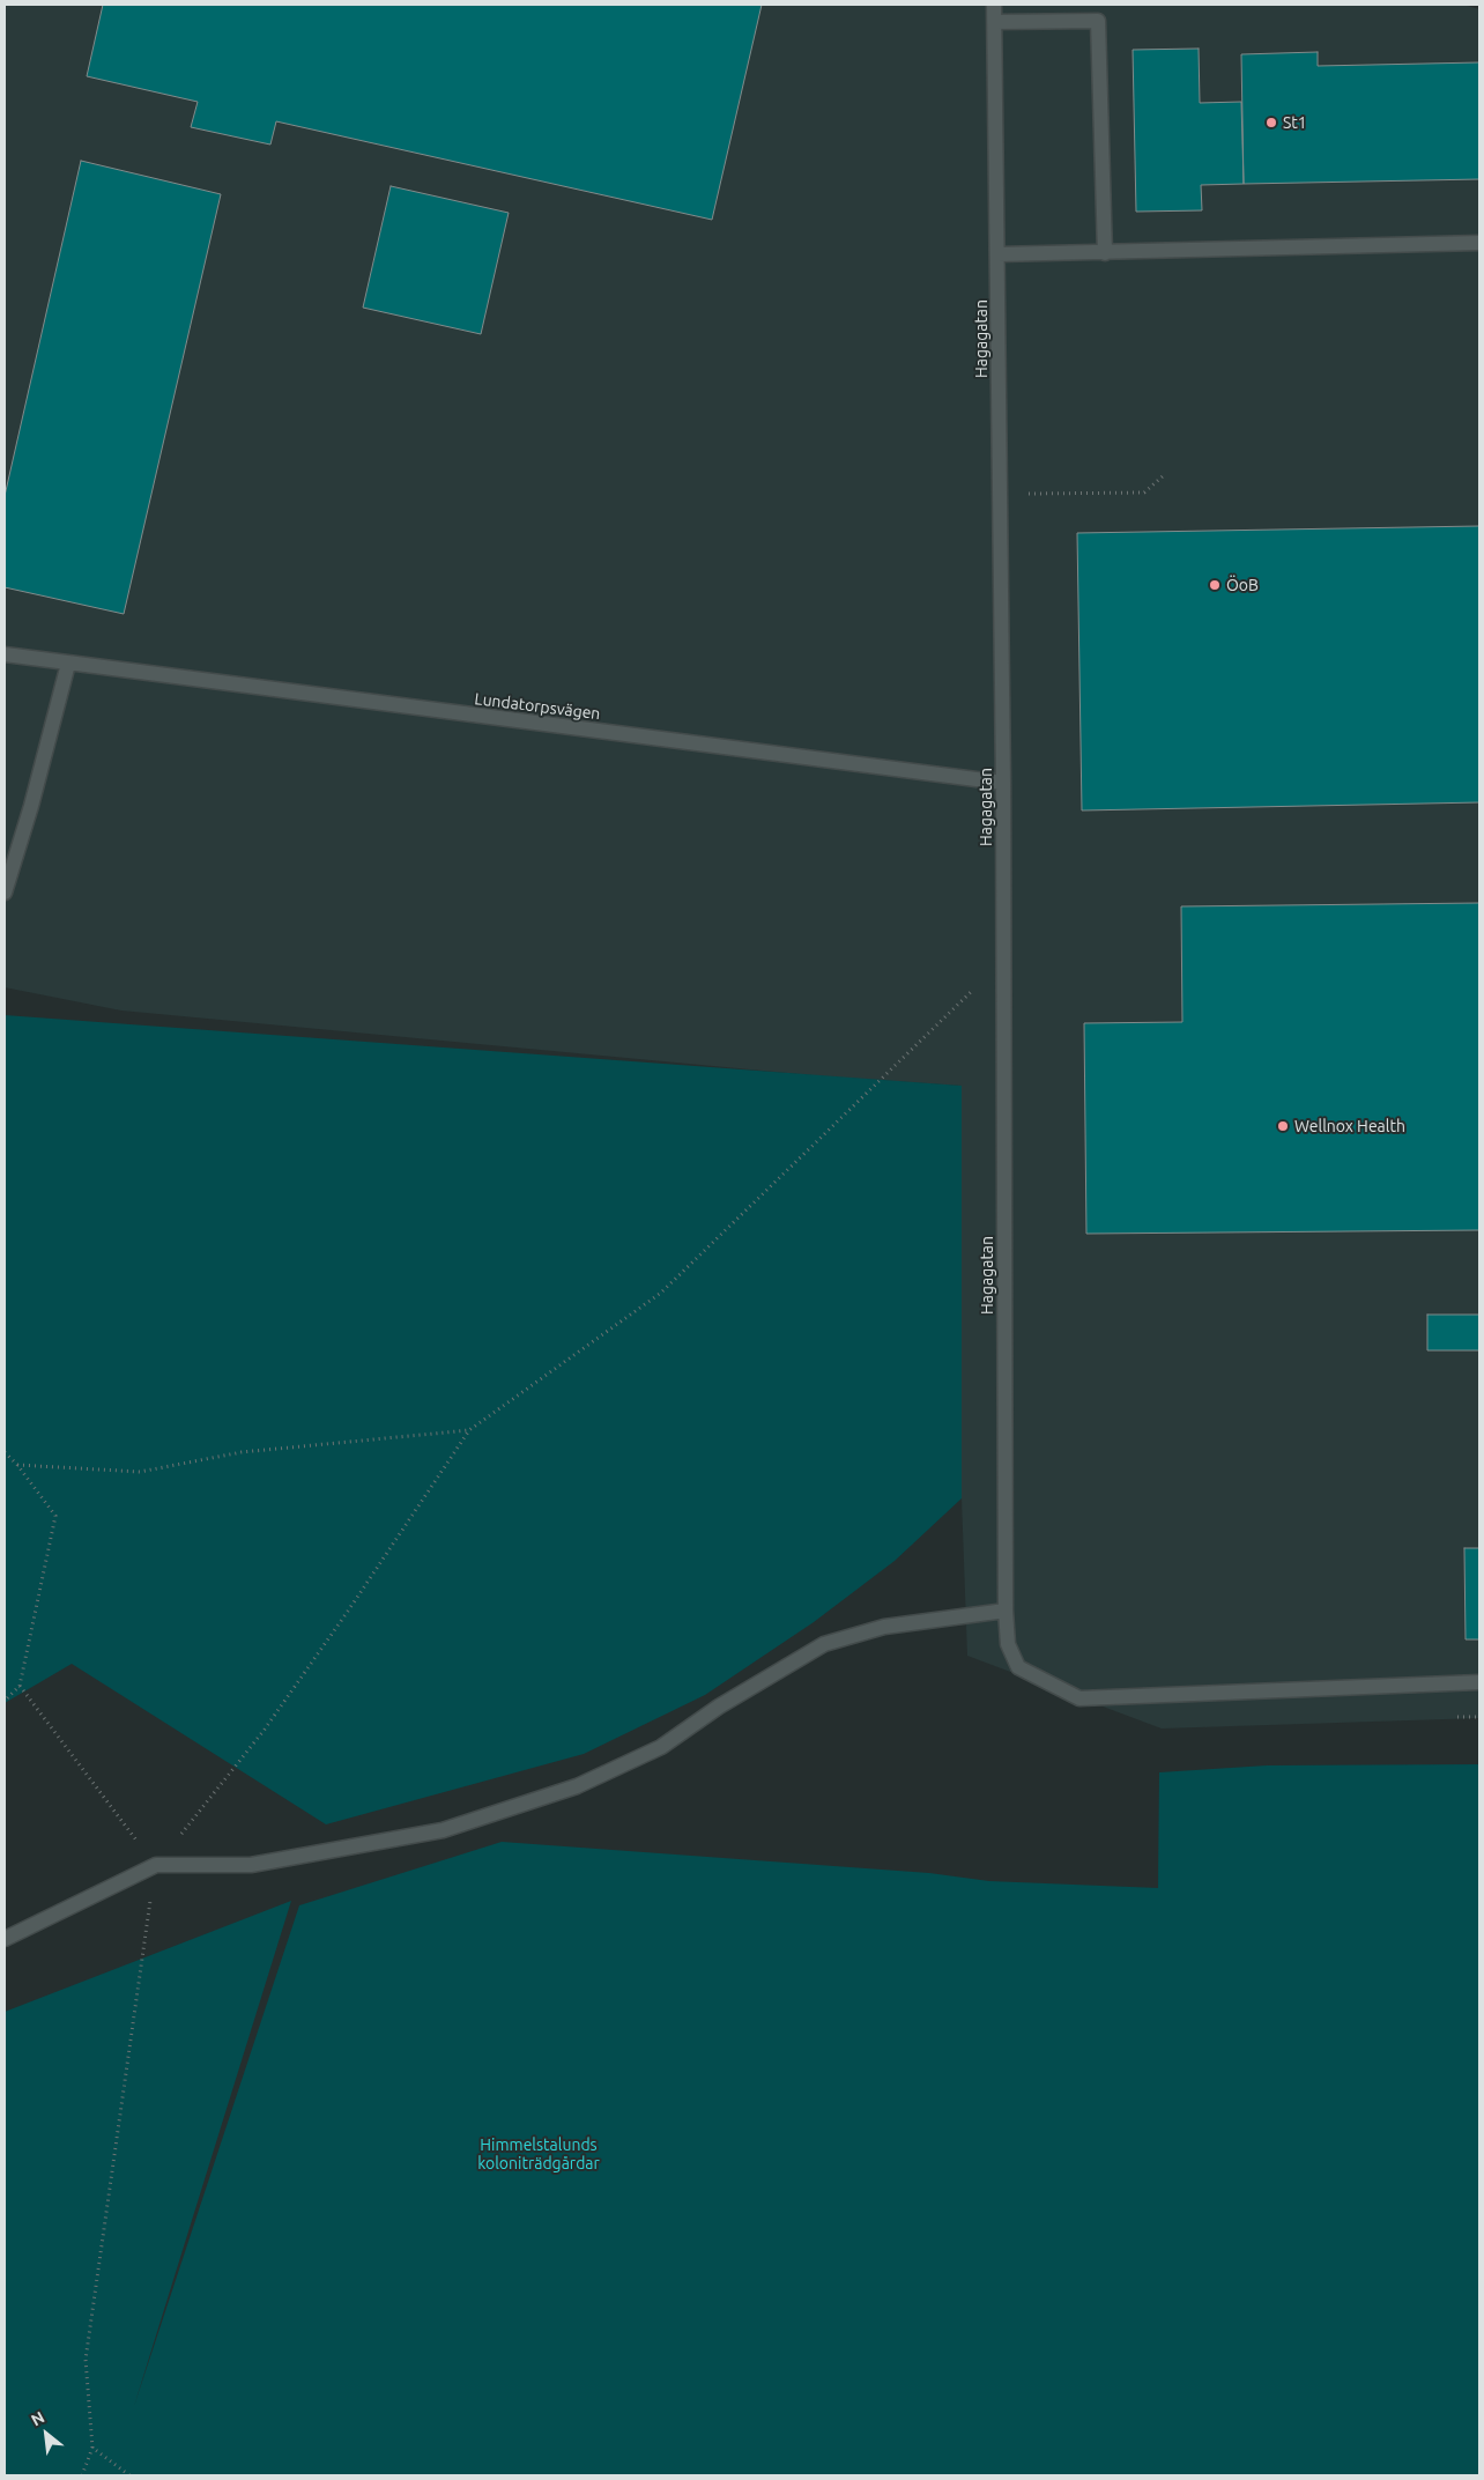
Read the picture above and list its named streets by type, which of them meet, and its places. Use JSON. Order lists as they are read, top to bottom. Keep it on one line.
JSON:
{"streets":{"street":["Hagagatan","Lundatorpsvägen"]},"crossings":[["Hagagatan","Lundatorpsvägen"]],"parks":["Himmelstalunds koloniträdgårdar"],"places":["St1","ÖoB","Wellnox Health"],"north":"top left"}
